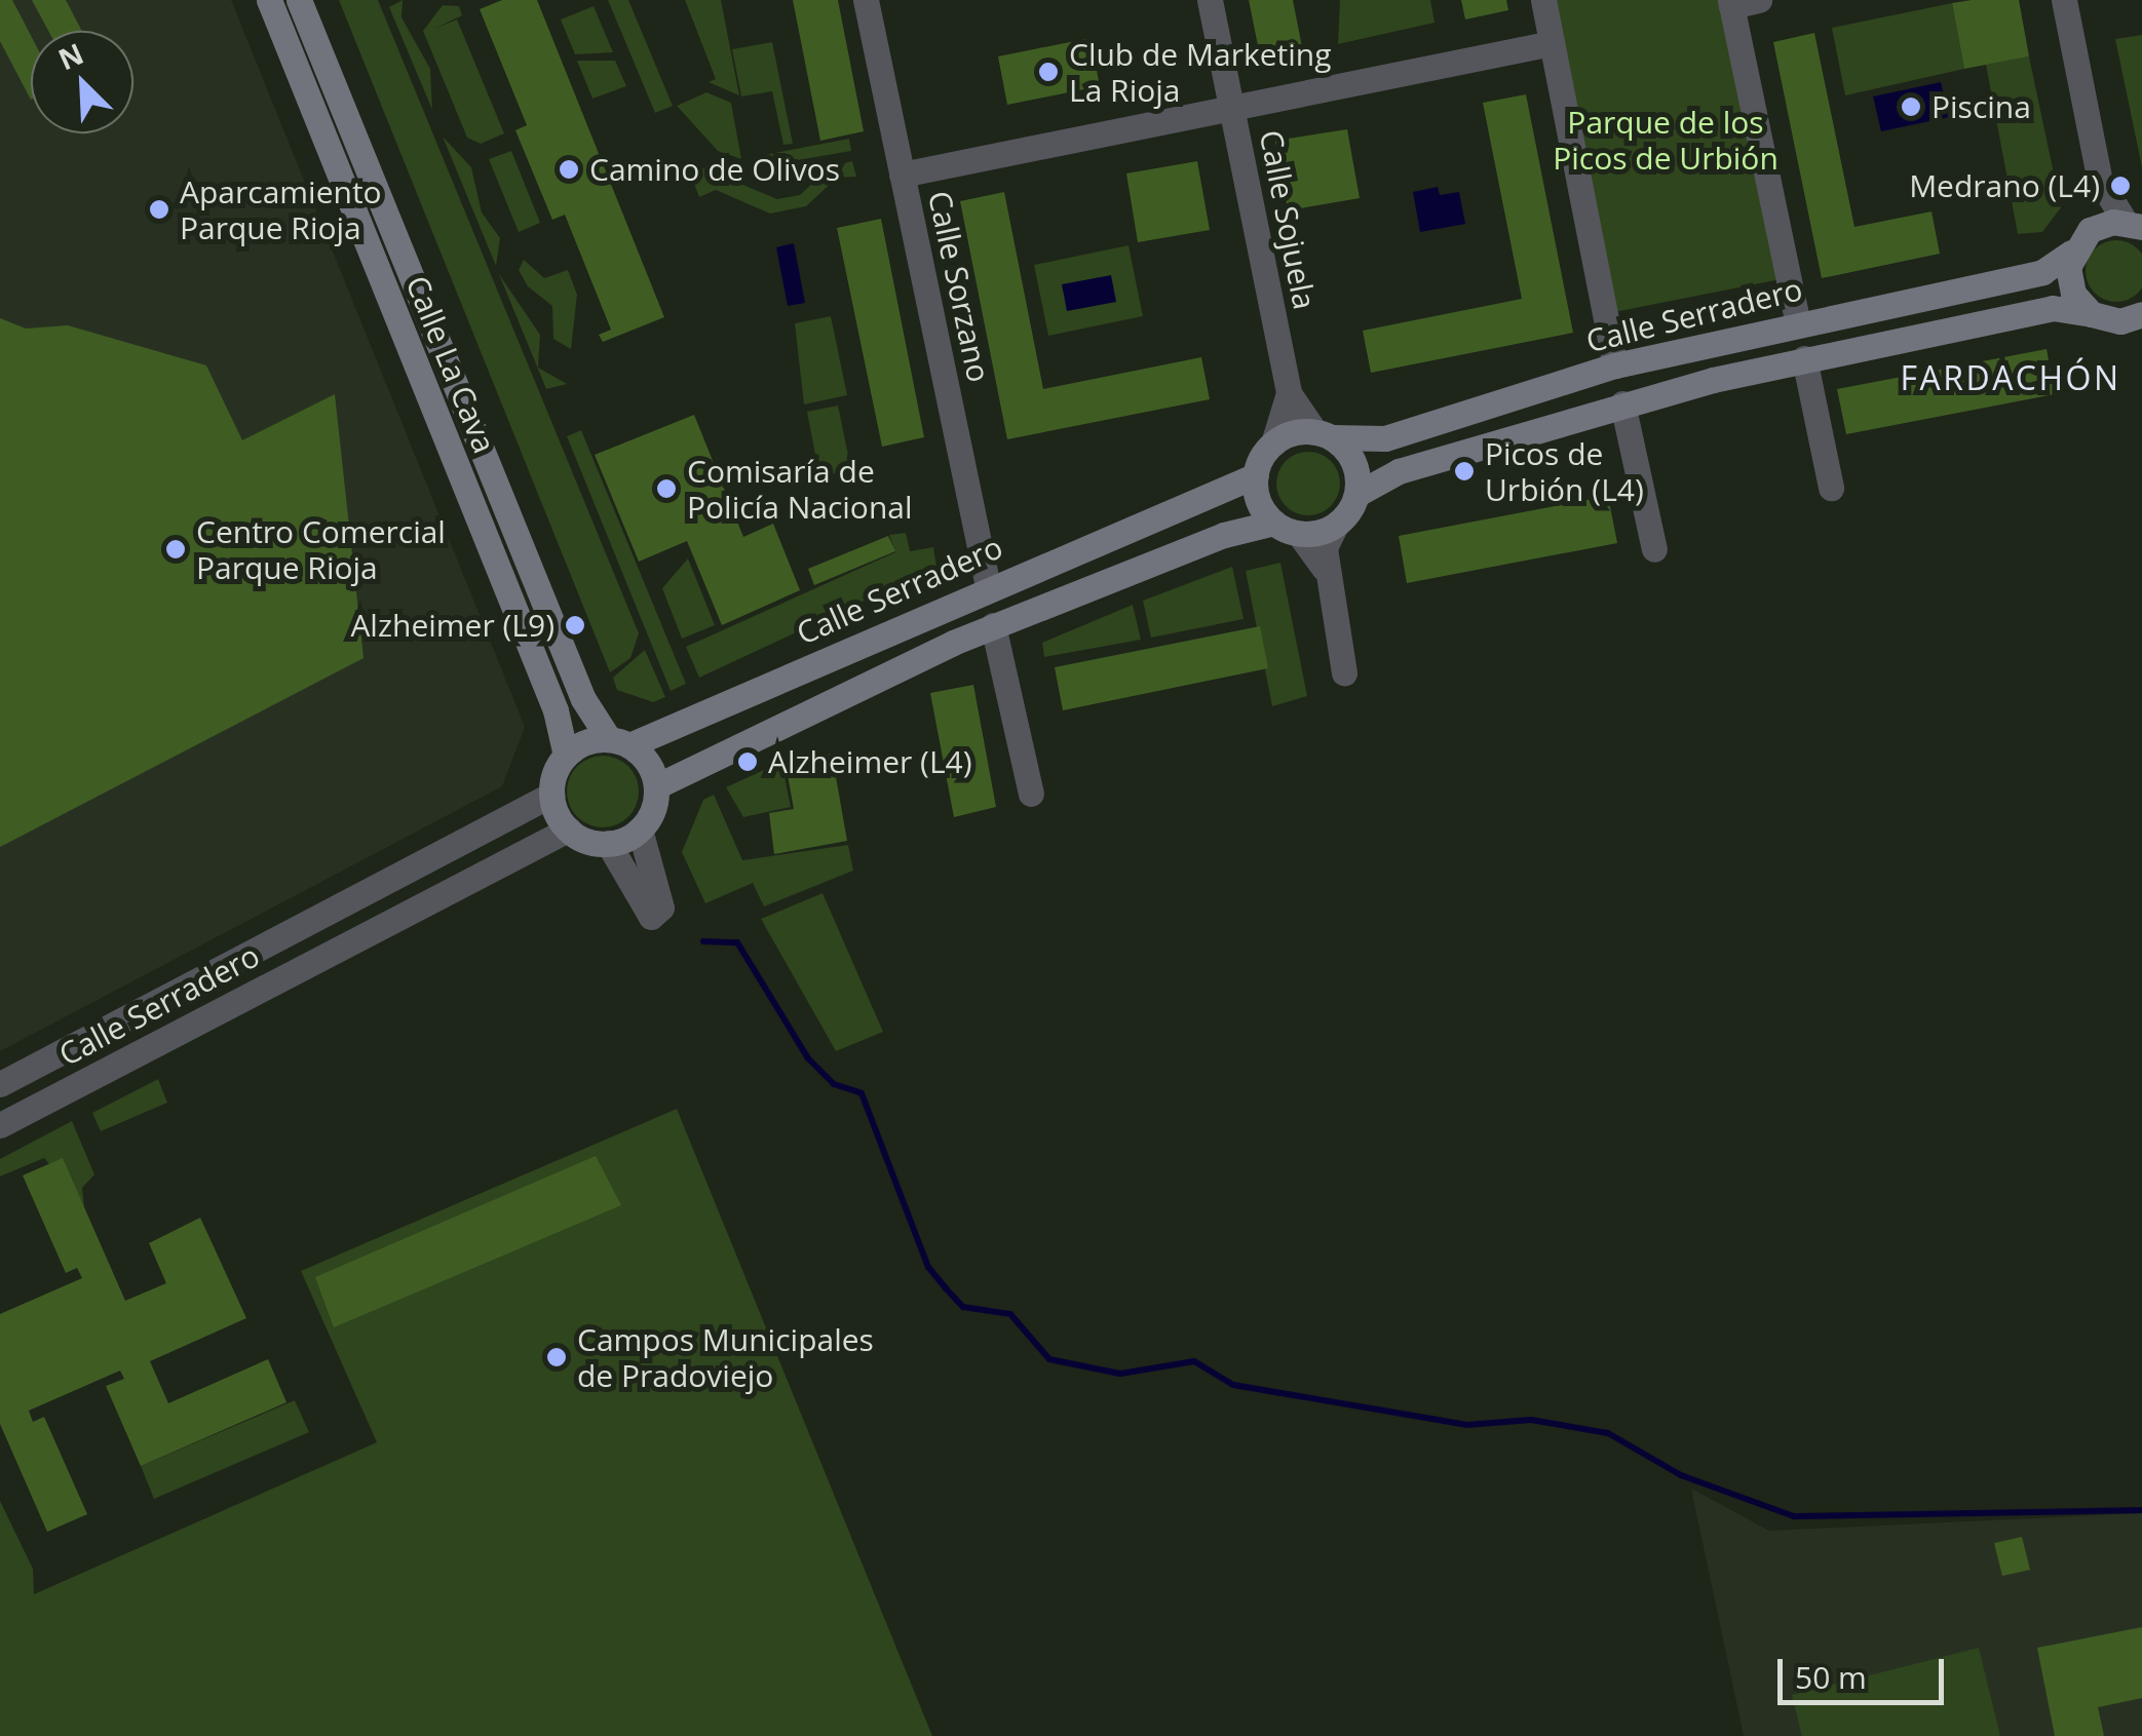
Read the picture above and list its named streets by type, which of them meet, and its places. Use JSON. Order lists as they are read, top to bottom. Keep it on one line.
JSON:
{"streets":{"main road":["Calle Serradero","Calle La Cava"],"street":["Calle Sojuela","Calle Sorzano"]},"crossings":[["Calle Sojuela","Calle Serradero"],["Calle Sorzano","Calle Serradero"],["Calle Serradero","Calle La Cava"]],"districts":["FARDACHÓN"],"parks":["Parque de los Picos de Urbión"],"places":["Club de Marketing La Rioja","Piscina","Camino de Olivos","Medrano (L4)","Aparcamiento Parque Rioja","Picos de Urbión (L4)","Comisaría de Policía Nacional","Centro Comercial Parque Rioja","Alzheimer (L9)","Alzheimer (L4)","Campos Municipales de Pradoviejo"],"scale_bar":"50 m","north":"top left"}
